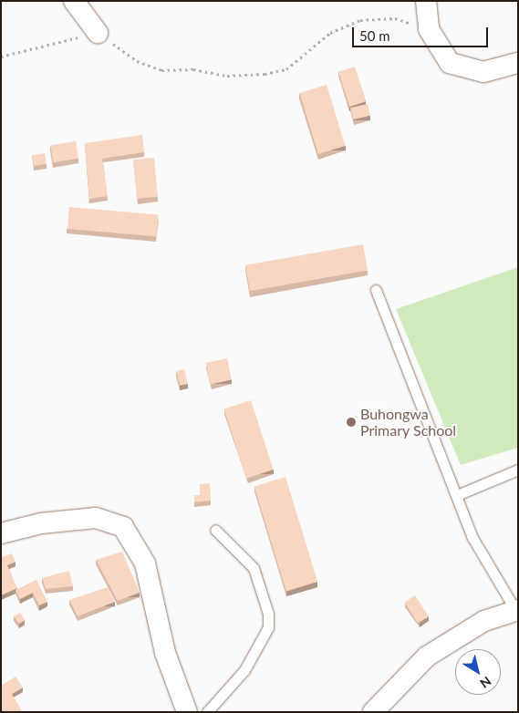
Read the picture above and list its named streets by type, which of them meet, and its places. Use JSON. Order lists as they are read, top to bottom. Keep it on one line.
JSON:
{"places":["Buhongwa Primary School"],"scale_bar":"50 m","north":"bottom right"}
